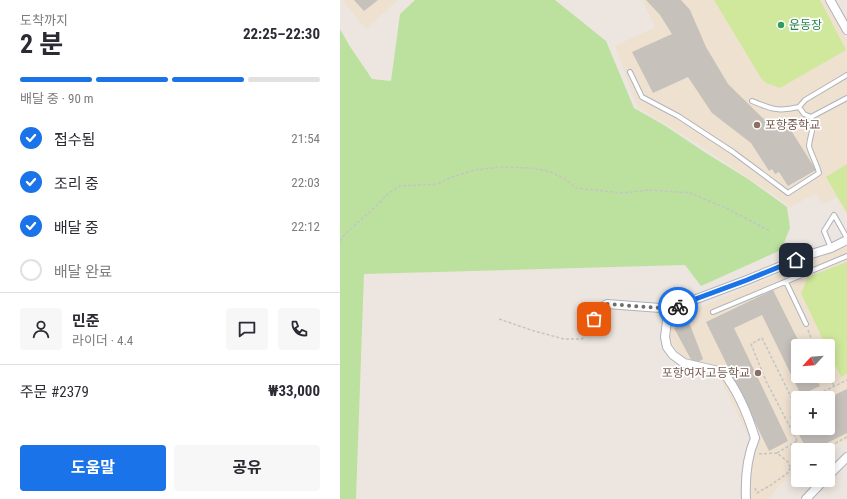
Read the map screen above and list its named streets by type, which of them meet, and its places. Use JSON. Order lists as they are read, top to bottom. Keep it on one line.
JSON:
{"places":["운동장","포항중학교","포항여자고등학교"],"north":"bottom left","page":{"heading":["2 분","도착까지","22:25–22:30"],"panel":["민준","라이더 · 4.4","주문 #2379","₩33,000"],"bar":"배달 중 · 90 m","list":[["접수됨","21:54"],["조리 중","22:03"],["배달 중","22:12"],"배달 완료"],"map_buttons":["+","−"],"buttons":["도움말","공유"]}}
